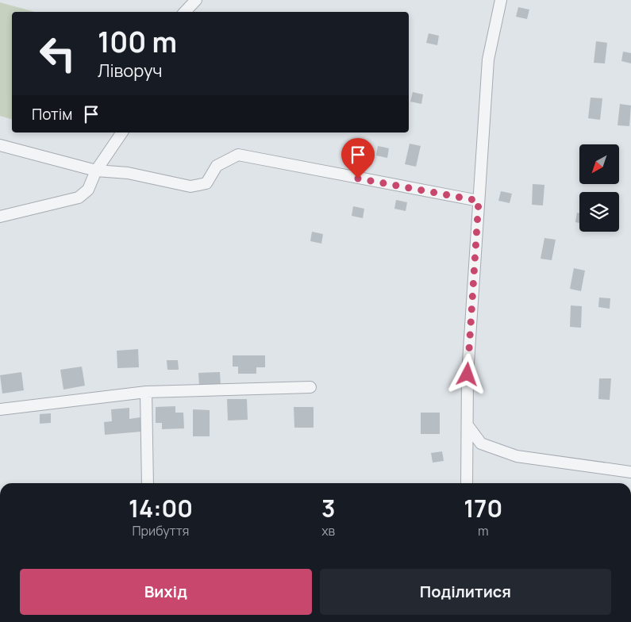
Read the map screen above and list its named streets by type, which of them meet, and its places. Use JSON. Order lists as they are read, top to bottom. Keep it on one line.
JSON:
{"north":"bottom left","page":{"turn":["100 m","Ліворуч"],"then":"Потім","eta":["14:00","Прибуття","3","хв","170","m"],"buttons":["Вихід","Поділитися"]}}
